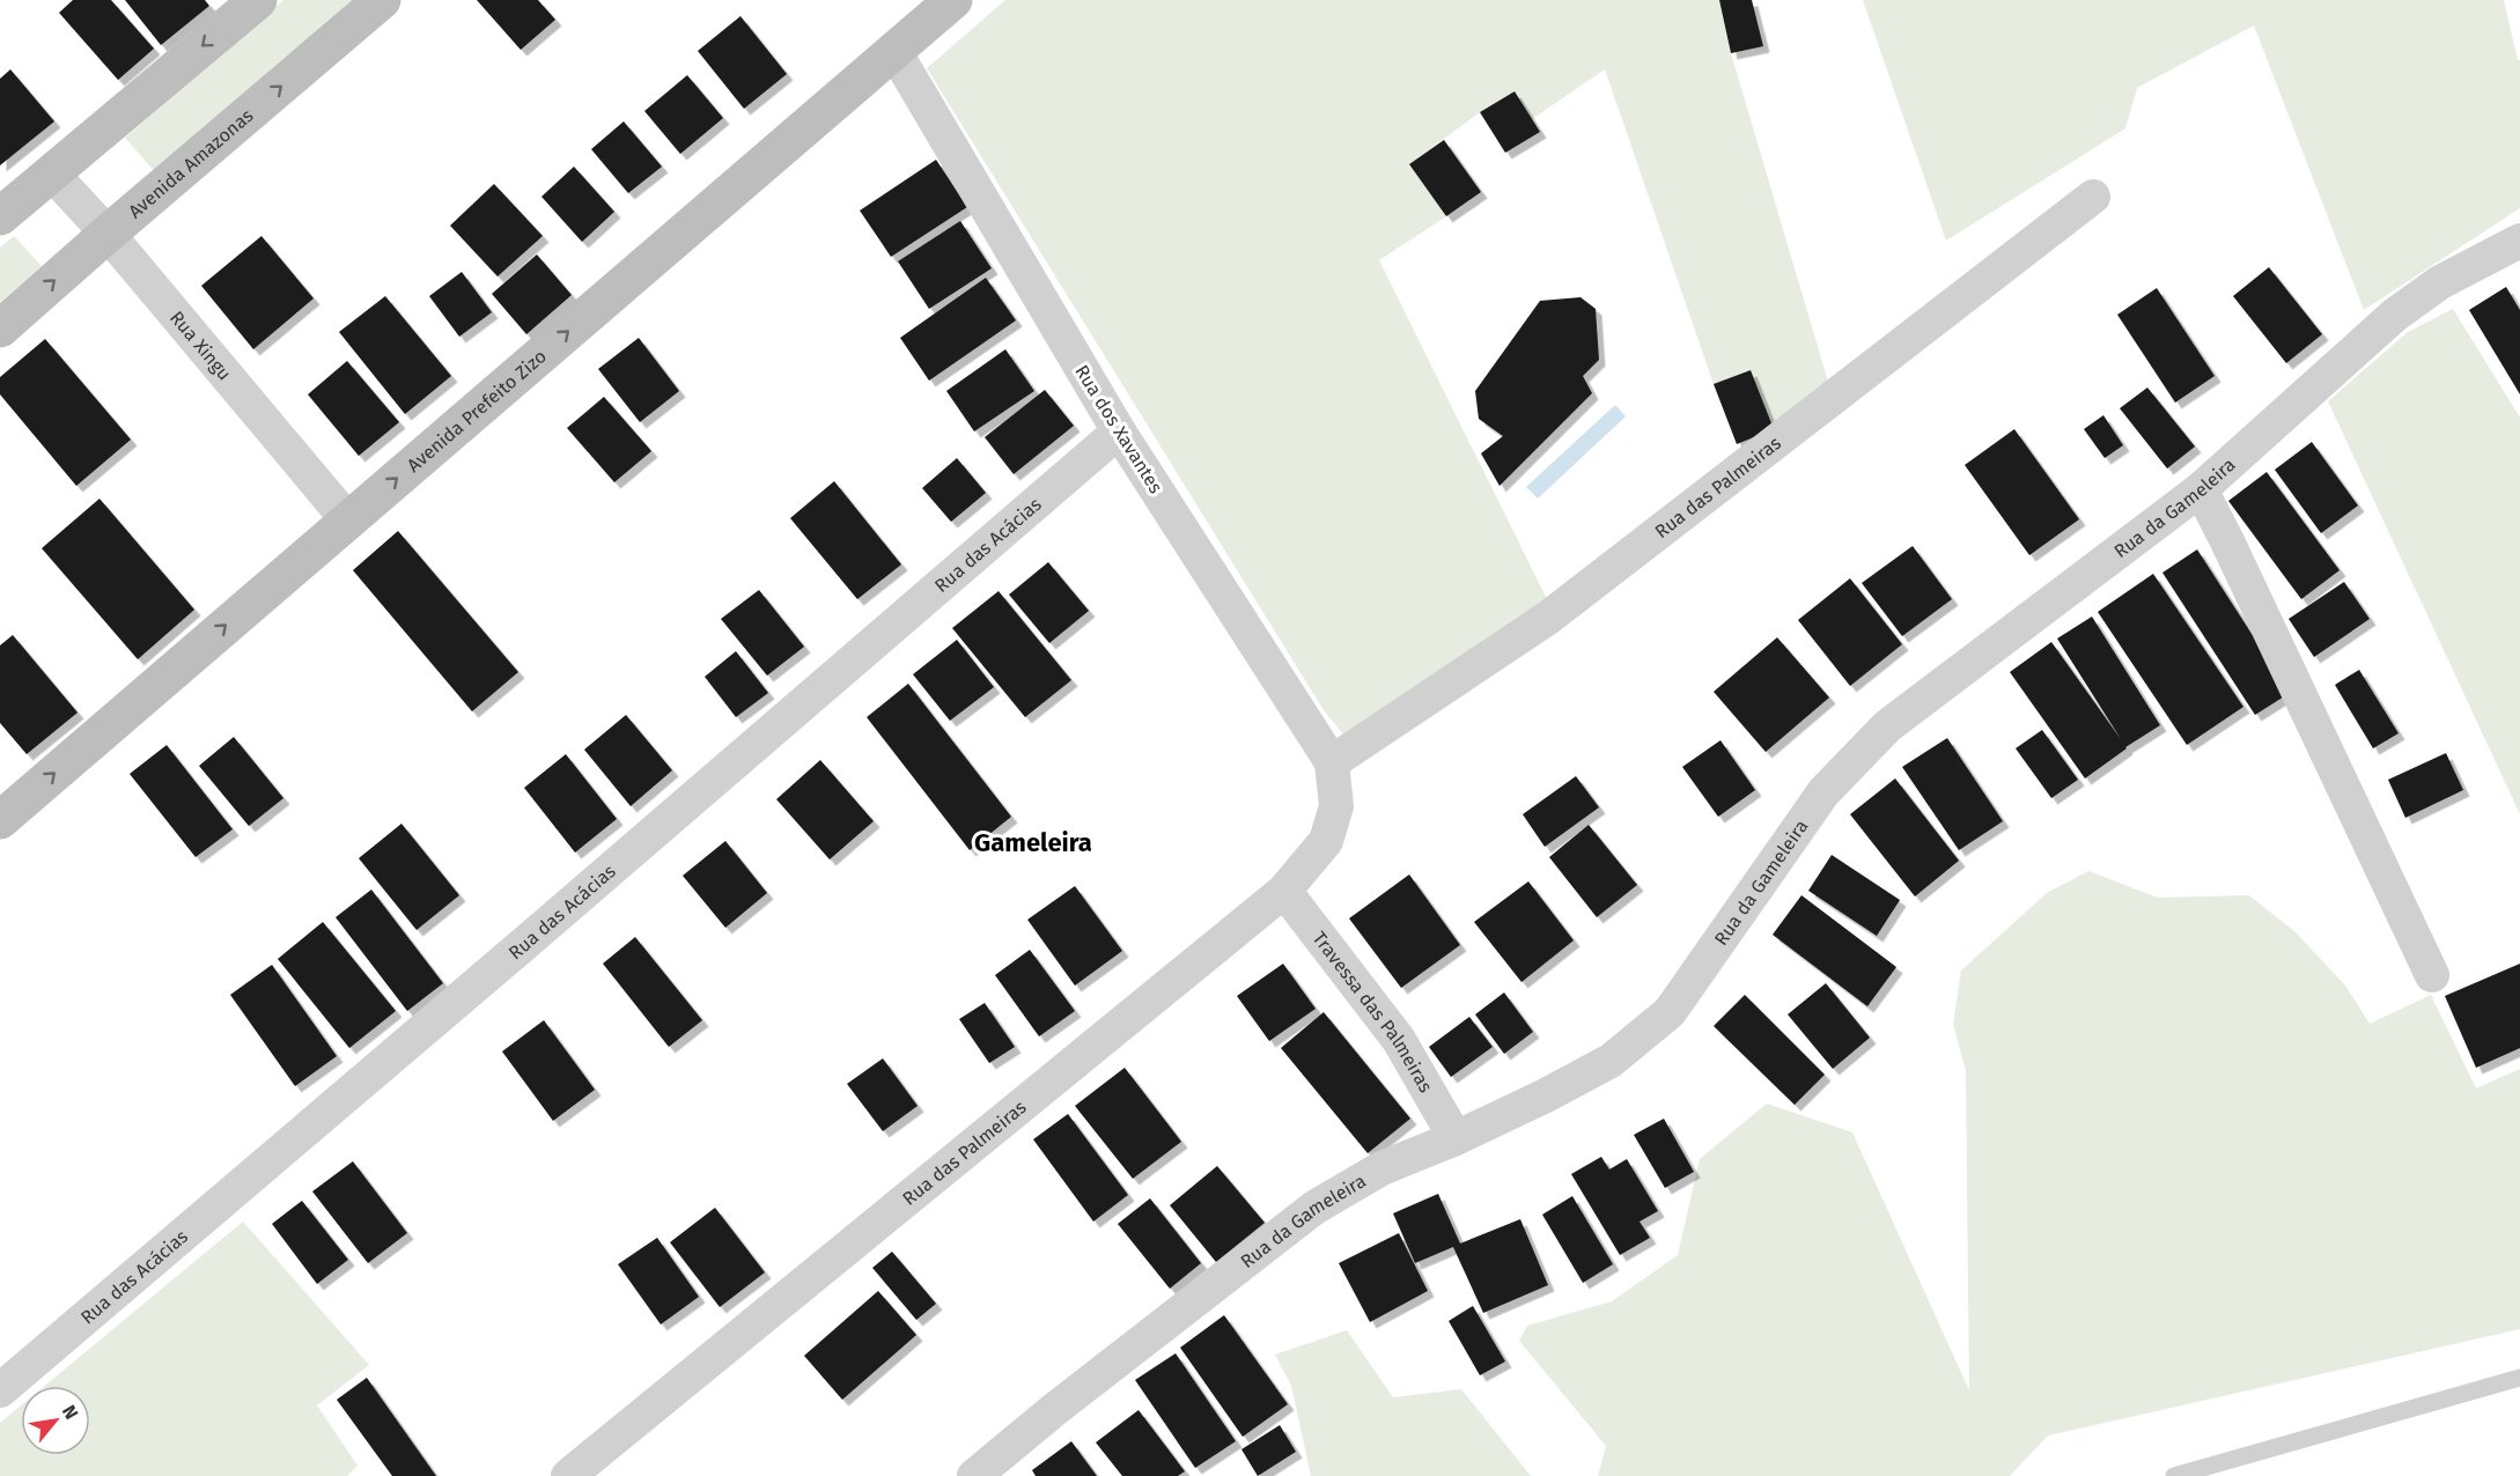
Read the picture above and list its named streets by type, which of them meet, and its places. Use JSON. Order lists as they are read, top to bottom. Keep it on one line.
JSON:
{"streets":{"main road":["Avenida Amazonas","Avenida Prefeito Zizo"],"street":["Rua Xingu","Rua dos Xavantes","Rua das Palmeiras","Rua da Gameleira","Rua das Acácias","Travessa das Palmeiras"]},"crossings":[["Avenida Amazonas","Rua Xingu"],["Rua Xingu","Avenida Prefeito Zizo"],["Avenida Prefeito Zizo","Rua dos Xavantes"],["Rua dos Xavantes","Rua das Palmeiras"],["Rua dos Xavantes","Rua das Acácias"],["Rua das Palmeiras","Travessa das Palmeiras"],["Rua da Gameleira","Travessa das Palmeiras"]],"one_way":["Avenida Prefeito Zizo"],"districts":["Gameleira"],"north":"top right"}
